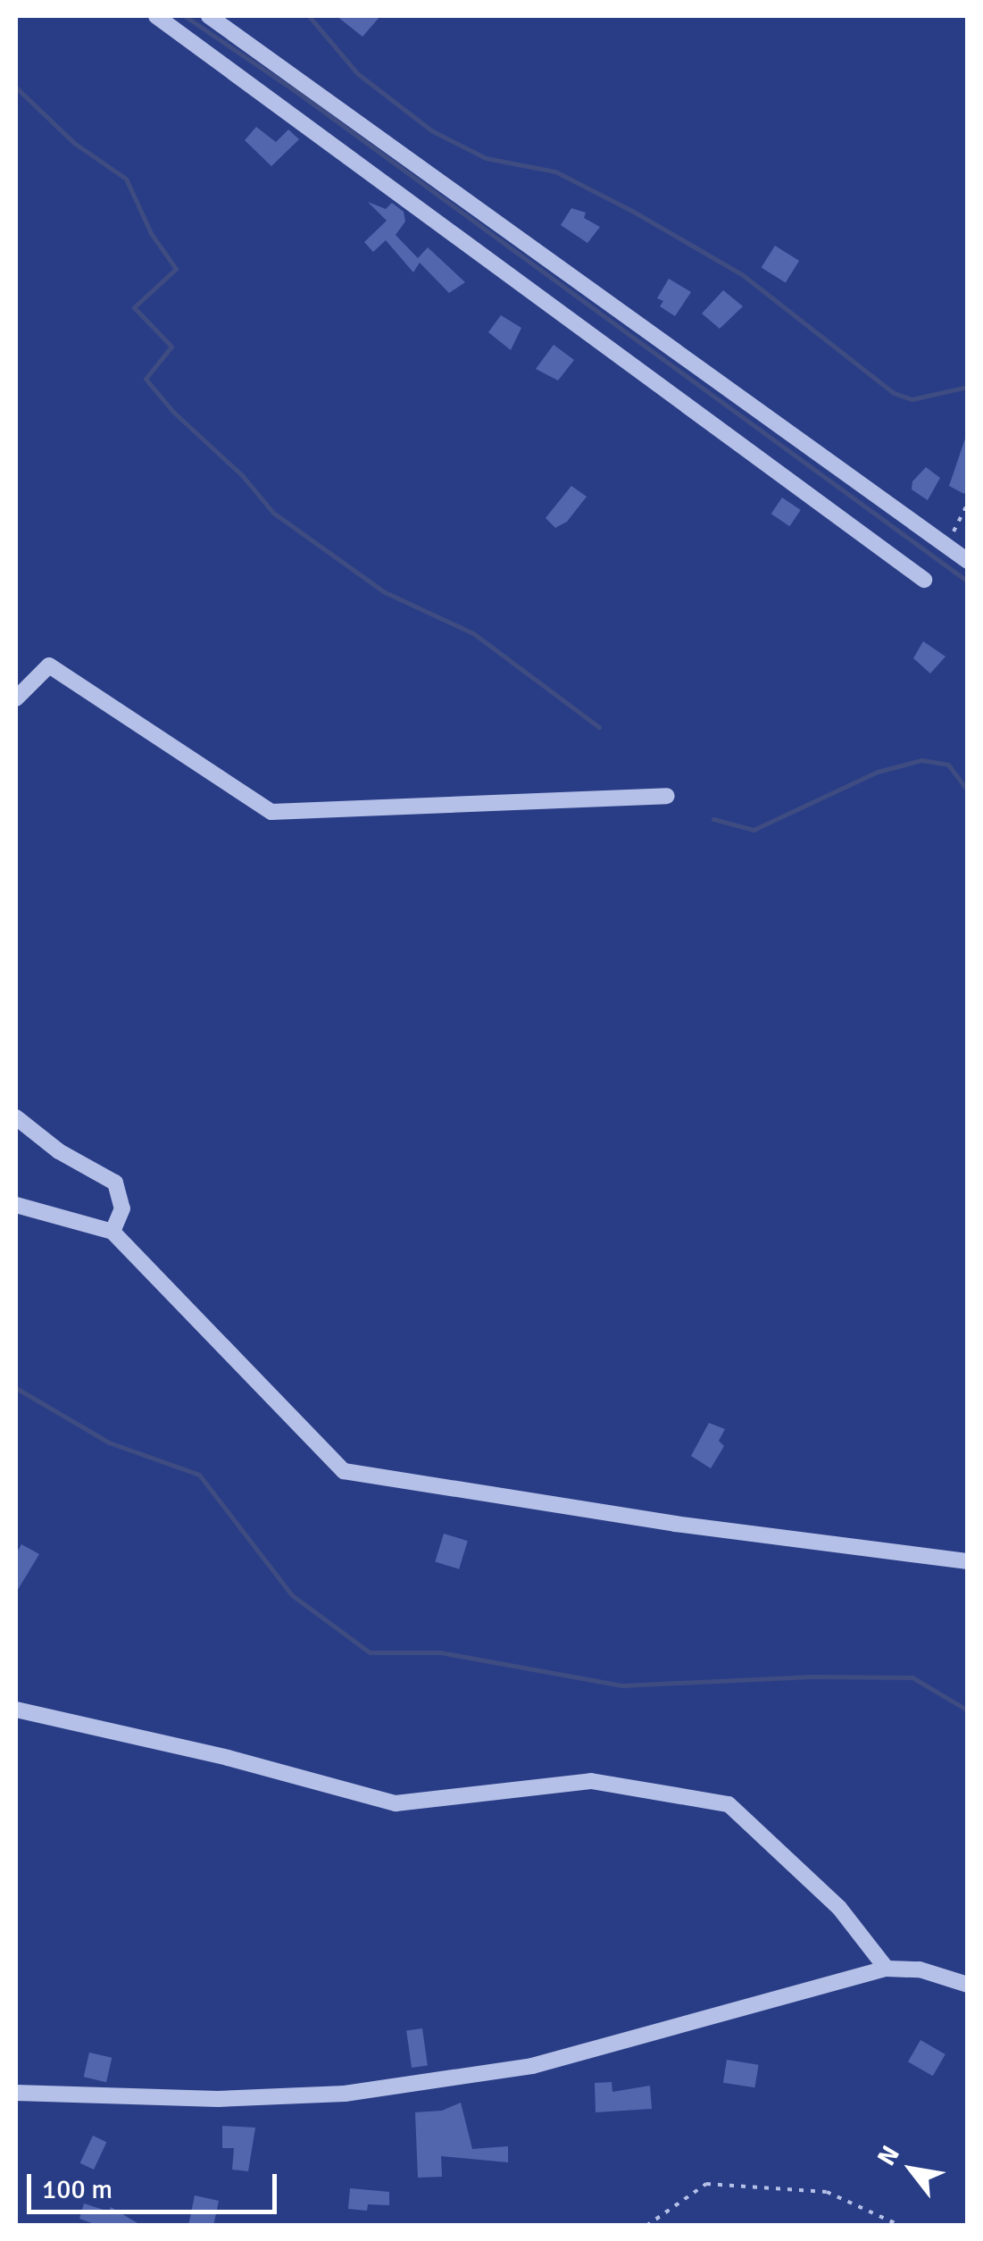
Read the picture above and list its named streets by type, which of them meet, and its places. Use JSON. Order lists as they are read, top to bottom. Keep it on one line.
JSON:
{"scale_bar":"100 m","north":"top left"}
